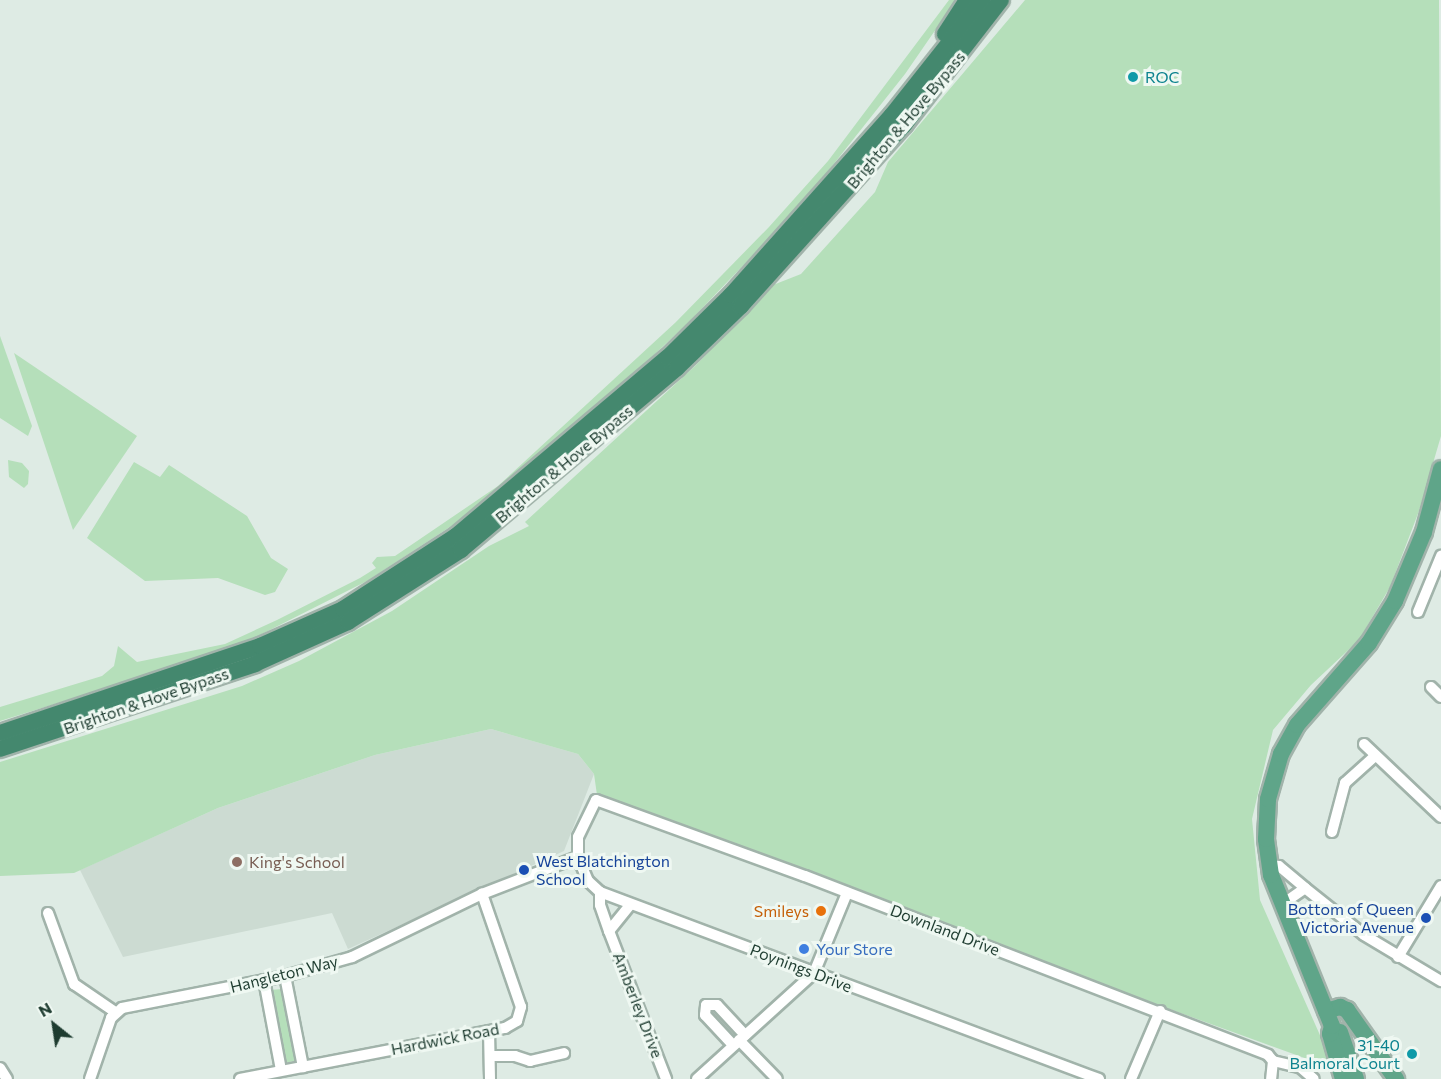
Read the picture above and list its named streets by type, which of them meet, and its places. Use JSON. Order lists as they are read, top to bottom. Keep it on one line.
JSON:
{"streets":{"highway":["Brighton & Hove Bypass"],"street":["Downland Drive","Poynings Drive","Hangleton Way","Amberley Drive","Hardwick Road"]},"crossings":[["Downland Drive","Hangleton Way"],["Poynings Drive","Amberley Drive"],["Hangleton Way","Hardwick Road"]],"places":["ROC","King's School","West Blatchington School","Smileys","Bottom of Queen Victoria Avenue","Your Store","31-40 Balmoral Court"],"north":"top left"}
